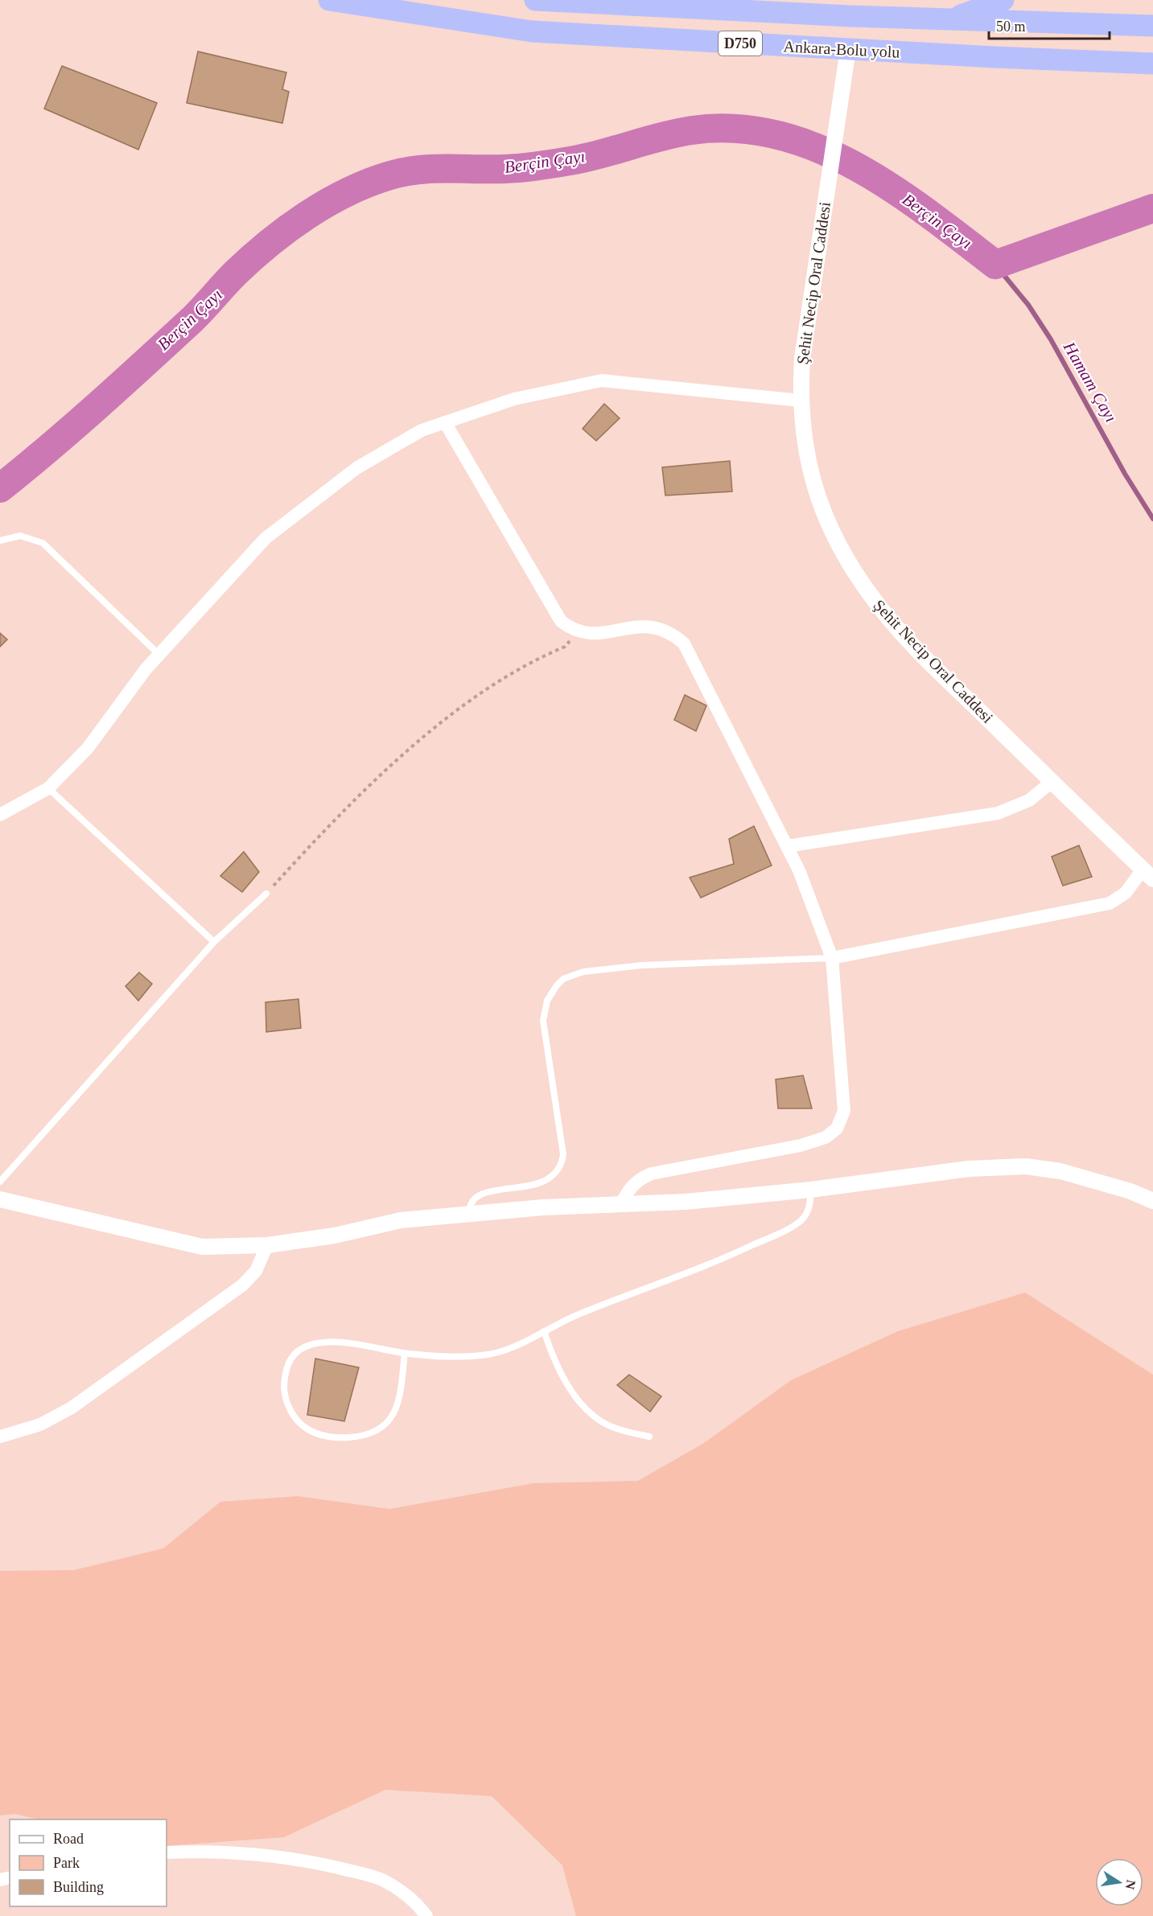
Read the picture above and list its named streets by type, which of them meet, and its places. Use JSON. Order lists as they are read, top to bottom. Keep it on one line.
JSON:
{"streets":{"highway":["D750","Ankara-Bolu yolu"],"street":["Şehit Necip Oral Caddesi"]},"crossings":[["Ankara-Bolu yolu","Şehit Necip Oral Caddesi"]],"water":["Berçin Çayı","Hamam Çayı"],"legend":["Road","Park","Building"],"scale_bar":"50 m","north":"right"}
